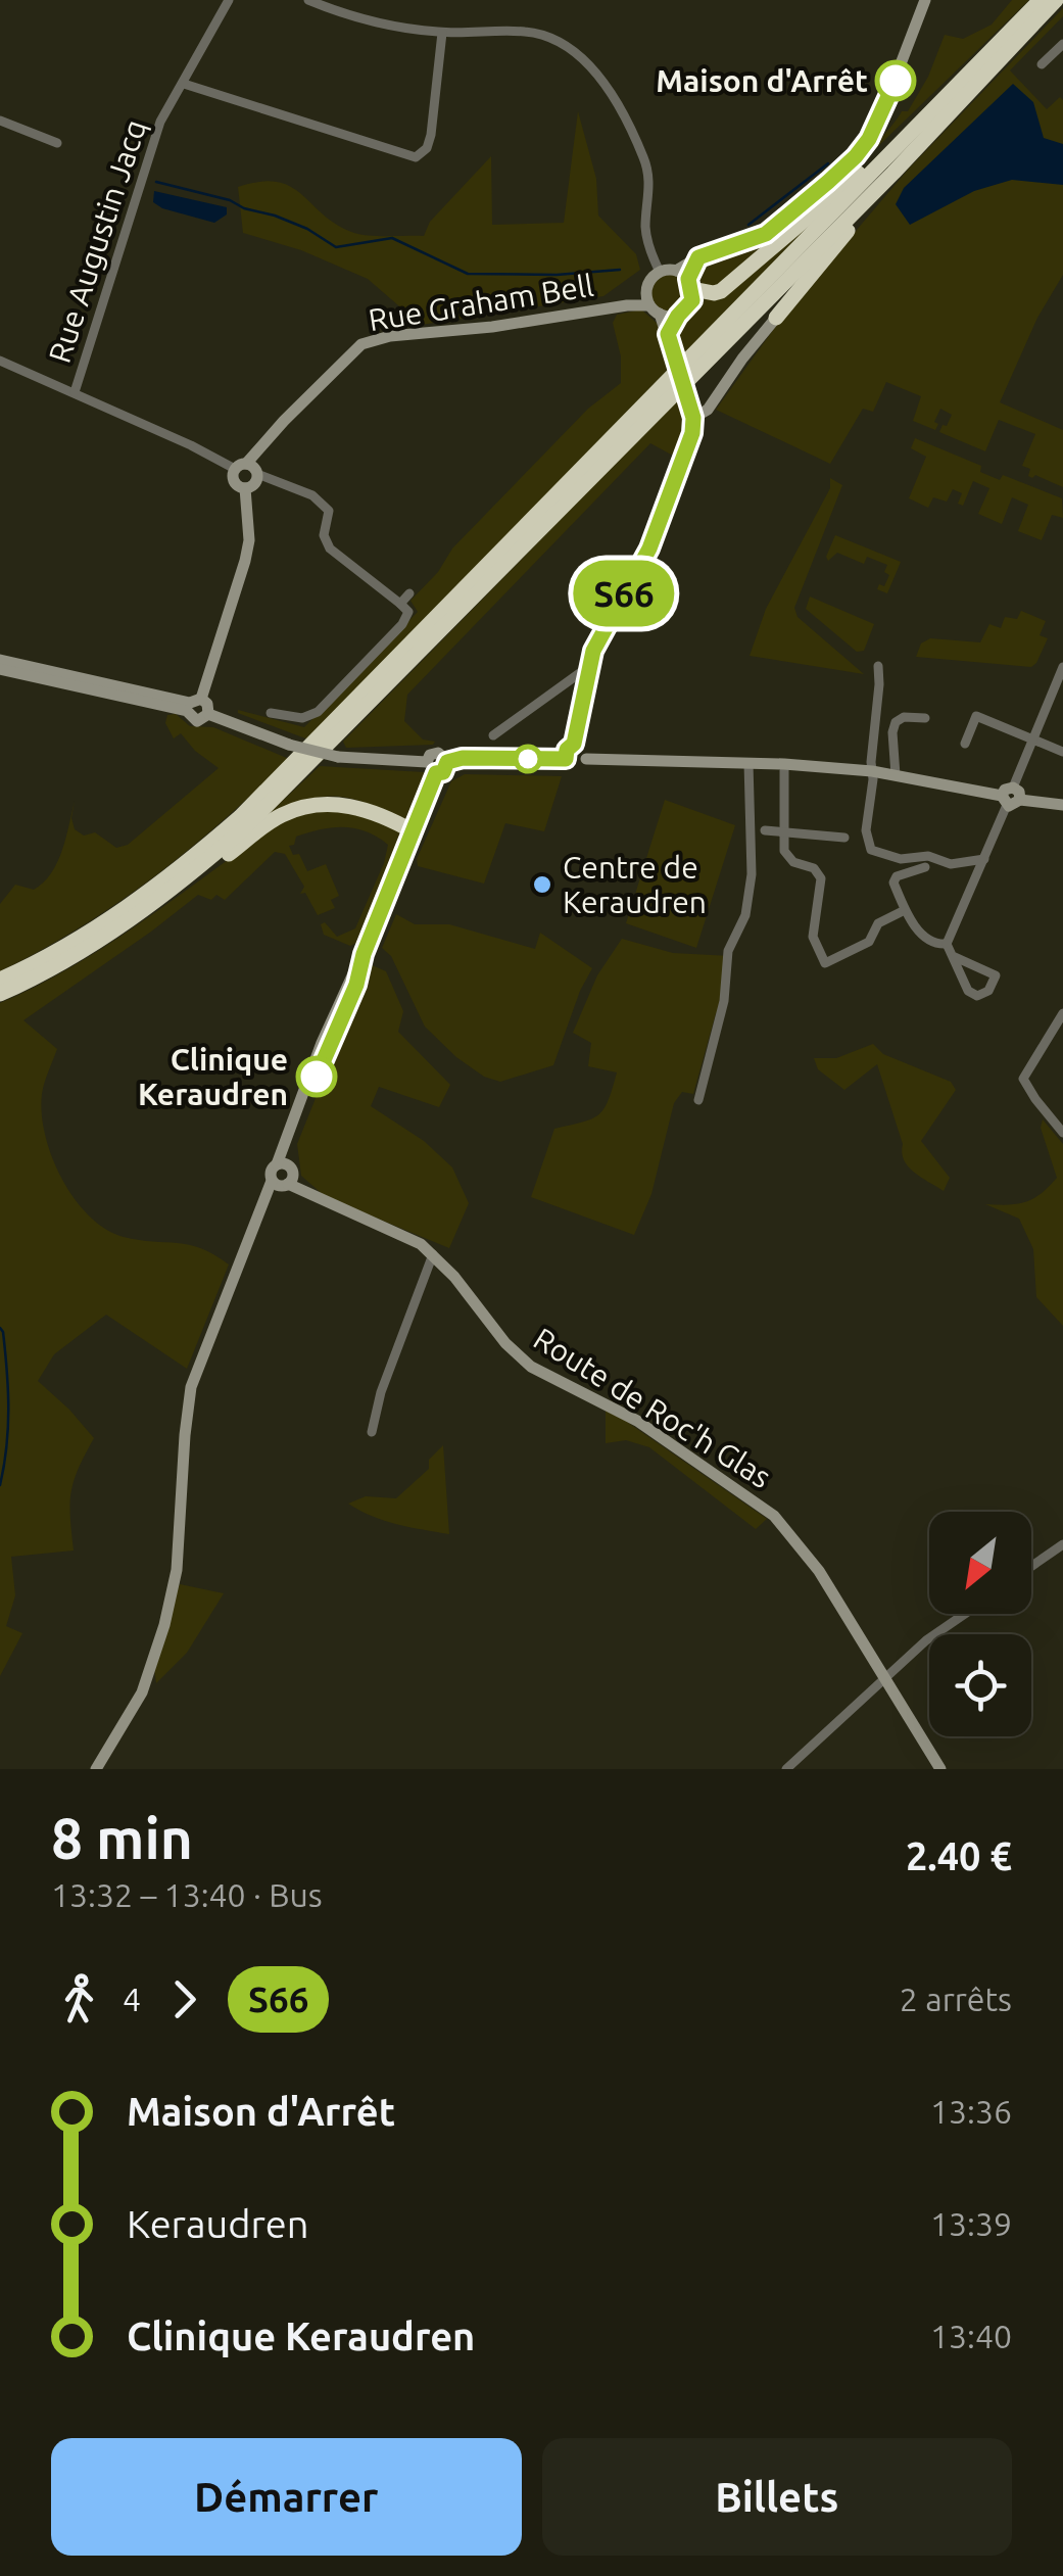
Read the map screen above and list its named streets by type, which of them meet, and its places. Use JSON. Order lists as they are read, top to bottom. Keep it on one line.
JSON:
{"streets":{"street":["Rue Augustin Jacq","Rue Graham Bell","Route de Roc'h Glas"]},"places":["Maison d'Arrêt","Centre de Keraudren","Clinique Keraudren"],"lines":["bus line S66"],"north":"bottom left","page":{"on_map":"S66","heading":["8 min","13:32 – 13:40 · Bus","2.40 €"],"legs":["4","S66","2 arrêts"],"list":[{"name":"Maison d'Arrêt","value":"13:36"},{"name":"Keraudren","value":"13:39"},{"name":"Clinique Keraudren","value":"13:40"}],"buttons":["Démarrer","Billets"]}}
